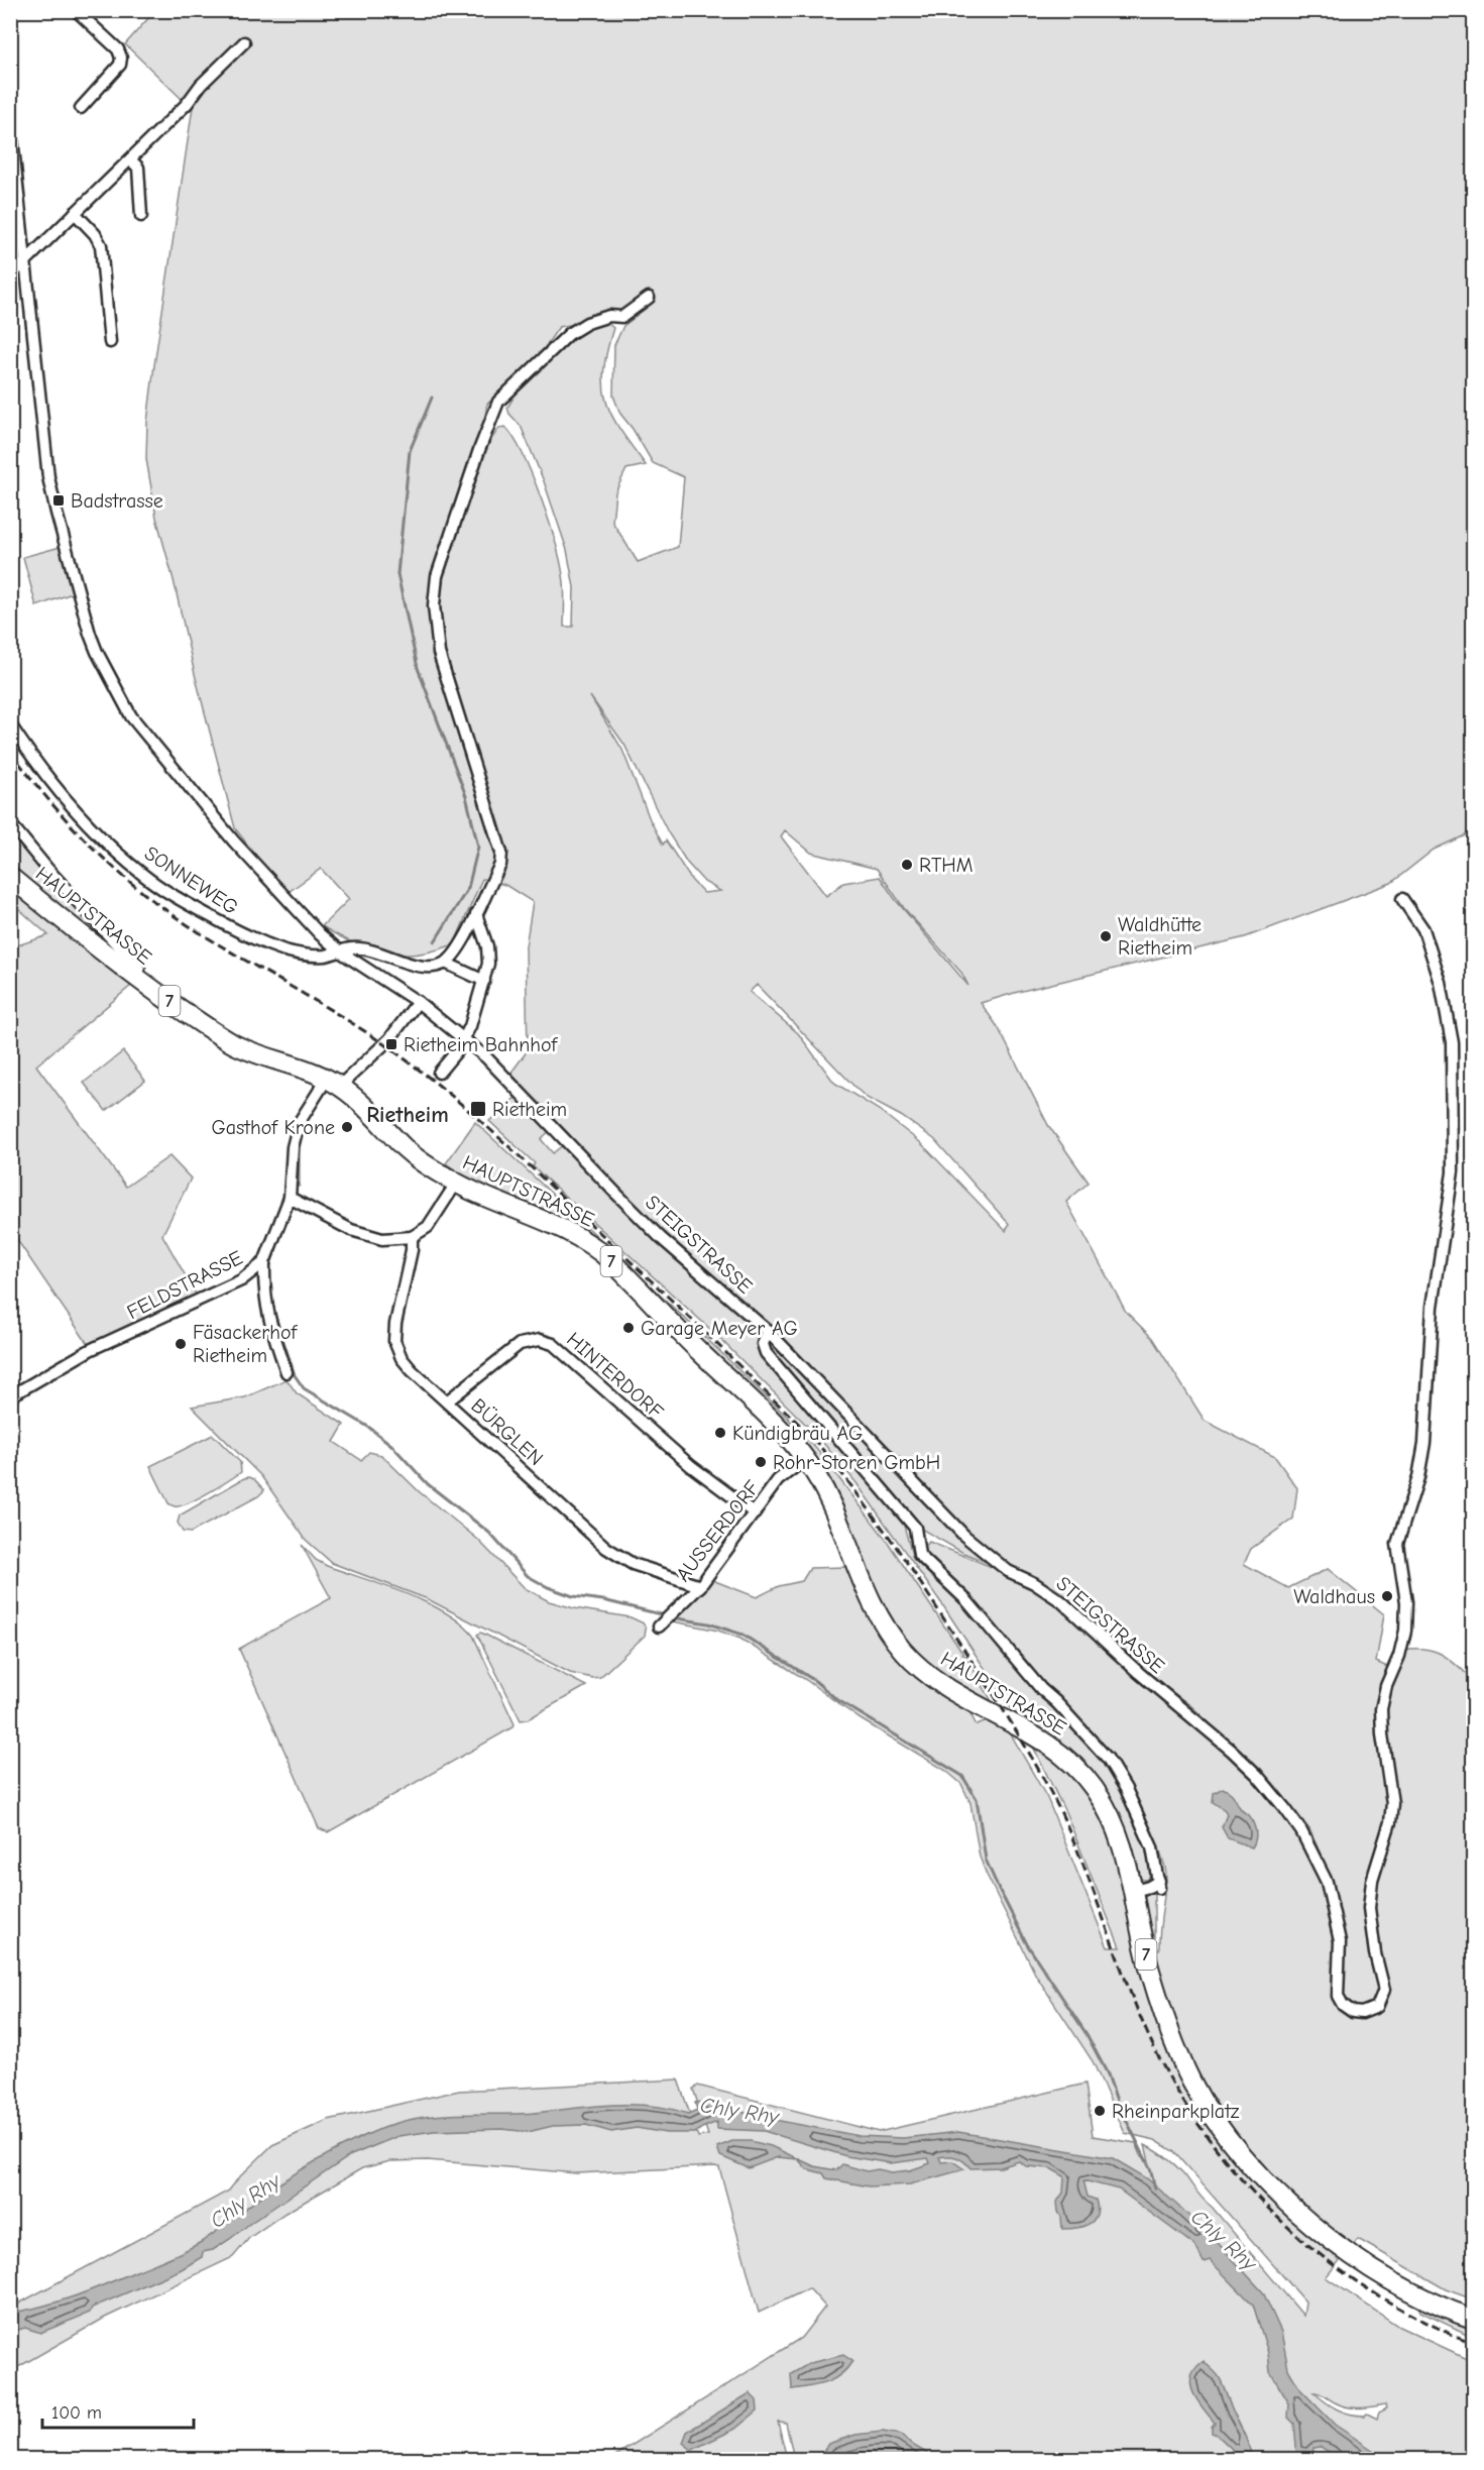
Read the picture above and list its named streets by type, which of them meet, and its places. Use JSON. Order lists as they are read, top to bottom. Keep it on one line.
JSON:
{"streets":{"main road":["HAUPTSTRASSE","7"],"street":["SONNEWEG","STEIGSTRASSE","FELDSTRASSE","HINTERDORF","BÜRGLEN","AUSSERDORF"]},"crossings":[["HAUPTSTRASSE","FELDSTRASSE"],["HAUPTSTRASSE","AUSSERDORF"],["STEIGSTRASSE","FELDSTRASSE"],["HINTERDORF","BÜRGLEN"],["HINTERDORF","AUSSERDORF"],["BÜRGLEN","AUSSERDORF"]],"districts":["Rietheim"],"water":["Chly Rhy"],"places":{"transit":["Badstrasse","Rietheim Bahnhof","Rietheim"],"other":["RTHM","Waldhütte Rietheim","Gasthof Krone","Garage Meyer AG","Fäsackerhof Rietheim","Kündigbräu AG","Rohr-Storen GmbH","Waldhaus","Rheinparkplatz"]},"scale_bar":"100 m"}
